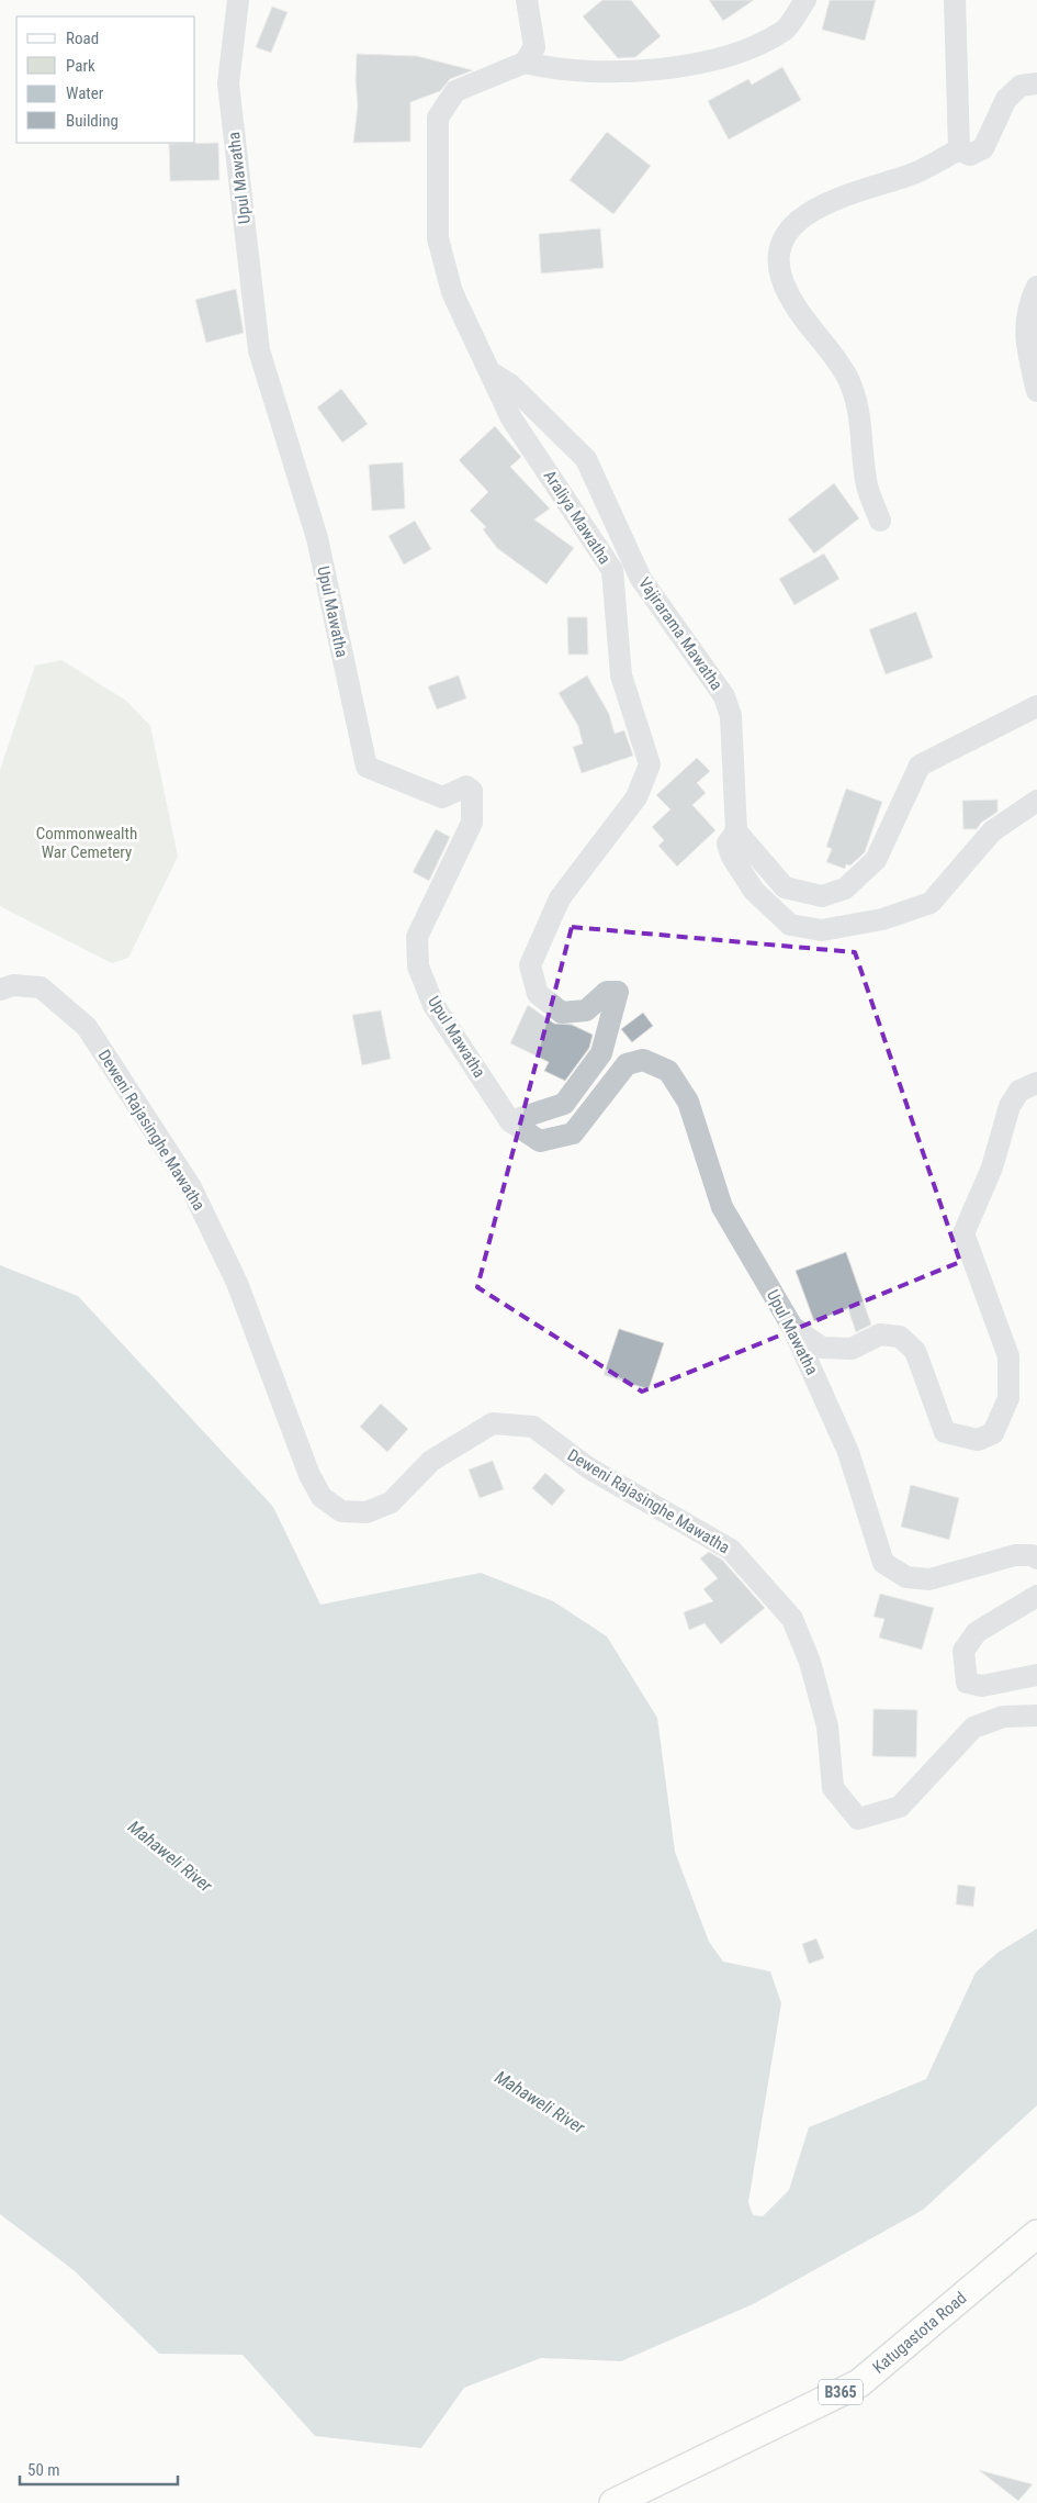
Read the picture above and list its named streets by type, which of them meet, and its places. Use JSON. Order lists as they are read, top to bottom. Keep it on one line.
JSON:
{"streets":{"main road":["Katugastota Road","B365"],"street":["Upul Mawatha","Araliya Mawatha","Vajirarama Mawatha","Deweni Rajasinghe Mawatha"]},"crossings":[["Upul Mawatha","Araliya Mawatha"],["Araliya Mawatha","Vajirarama Mawatha"]],"water":["Mahaweli River"],"parks":["Commonwealth War Cemetery"],"legend":["Road","Park","Water","Building"],"scale_bar":"50 m"}
